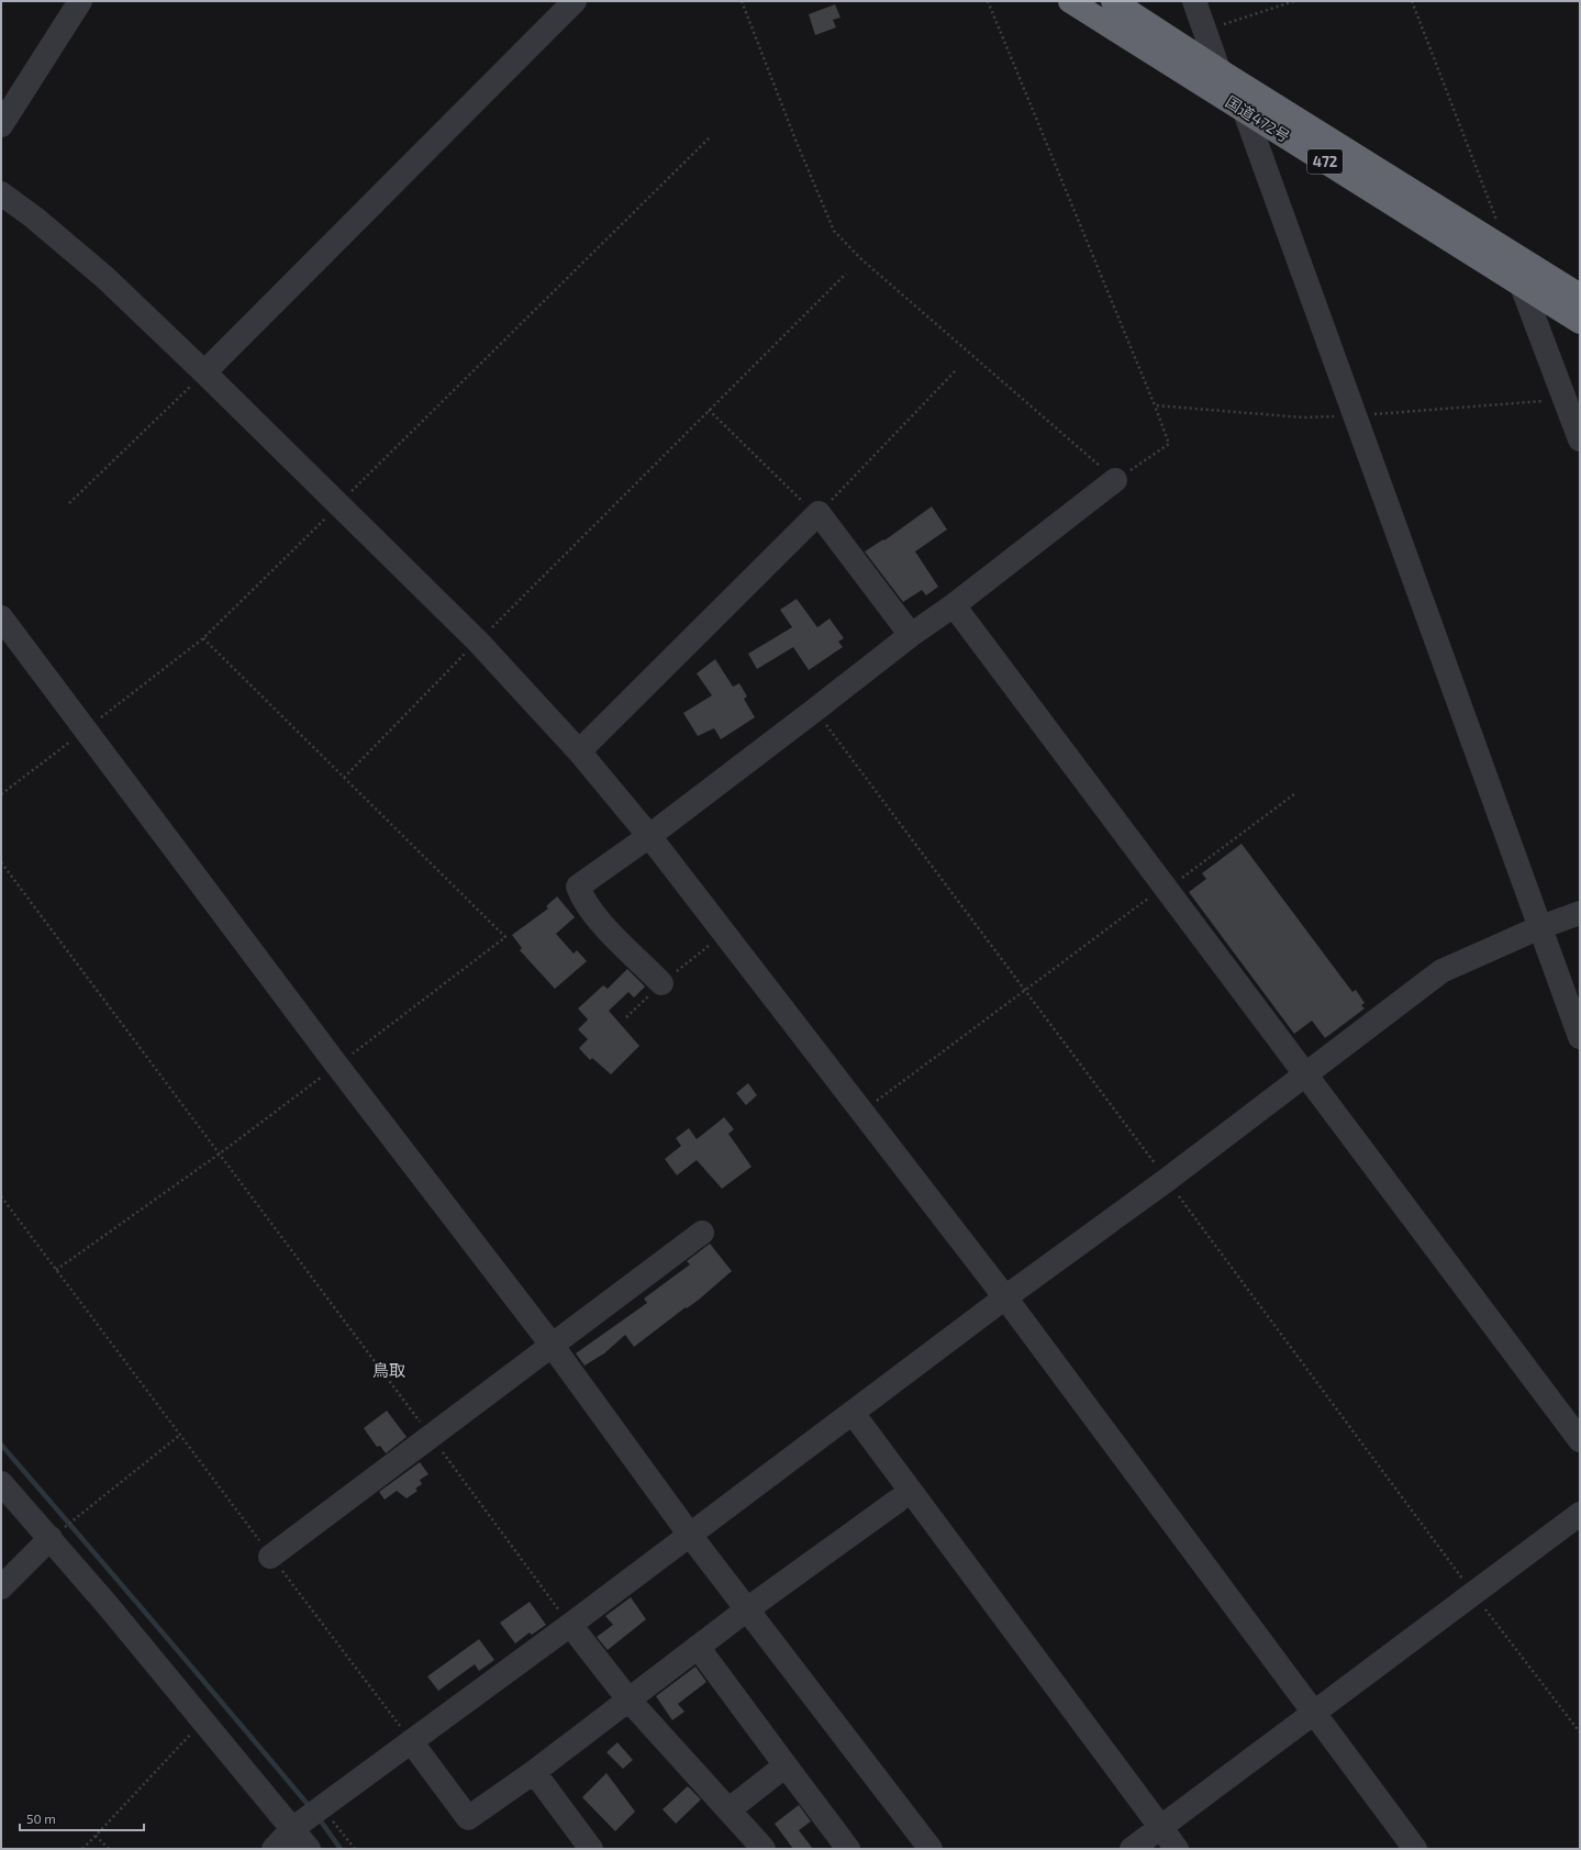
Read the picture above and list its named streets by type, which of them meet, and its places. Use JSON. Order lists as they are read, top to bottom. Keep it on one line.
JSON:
{"streets":{"highway":["国道472号","472"]},"districts":["鳥取"],"scale_bar":"50 m"}
